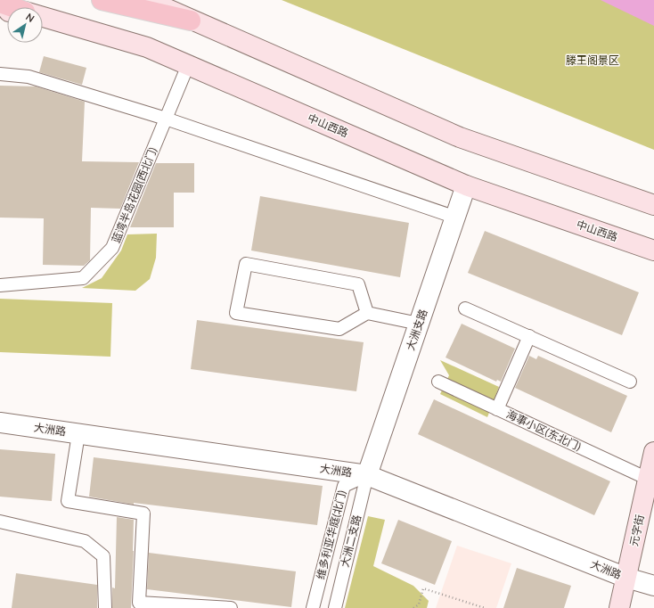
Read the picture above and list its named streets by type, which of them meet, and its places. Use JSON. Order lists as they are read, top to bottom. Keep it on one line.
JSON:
{"streets":{"main road":["中山西路","元字街"],"street":["大洲支路","大洲路"],"lane":["蓝湾半岛花园(西北门)","海事小区(东北门)","维多利亚华庭(北门)","大洲二支路"]},"crossings":[["中山西路","蓝湾半岛花园(西北门)"],["中山西路","大洲支路"],["大洲支路","大洲路"],["大洲支路","维多利亚华庭(北门)"],["大洲支路","大洲二支路"],["大洲路","元字街"],["大洲路","维多利亚华庭(北门)"],["大洲路","大洲二支路"],["海事小区(东北门)","元字街"],["维多利亚华庭(北门)","大洲二支路"]],"parks":["滕王阁景区"],"north":"top right"}
